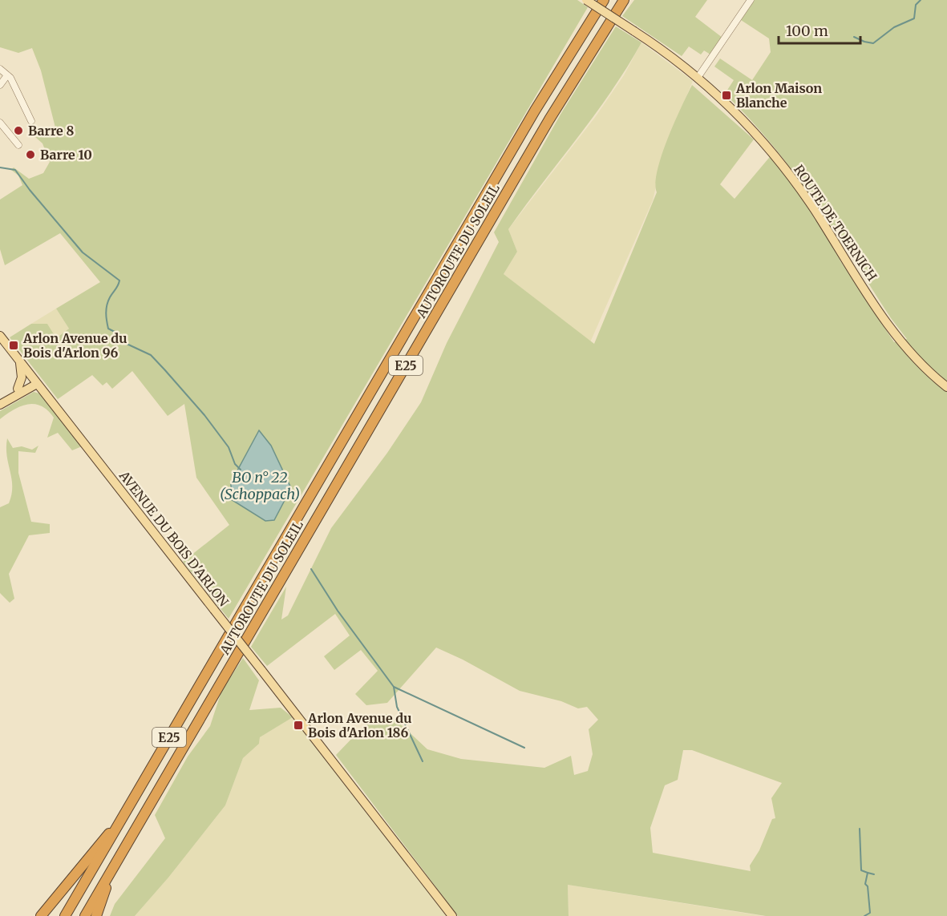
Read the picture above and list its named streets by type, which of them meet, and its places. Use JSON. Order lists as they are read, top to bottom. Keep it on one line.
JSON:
{"streets":{"highway":["AUTOROUTE DU SOLEIL","E25"],"main road":["ROUTE DE TOERNICH","AVENUE DU BOIS D'ARLON"]},"water":["BO n° 22 (Schoppach)"],"places":{"transit":["Arlon Maison Blanche","Arlon Avenue du Bois d'Arlon 96","Arlon Avenue du Bois d'Arlon 186"],"other":["Barre 8","Barre 10"]},"scale_bar":"100 m"}
